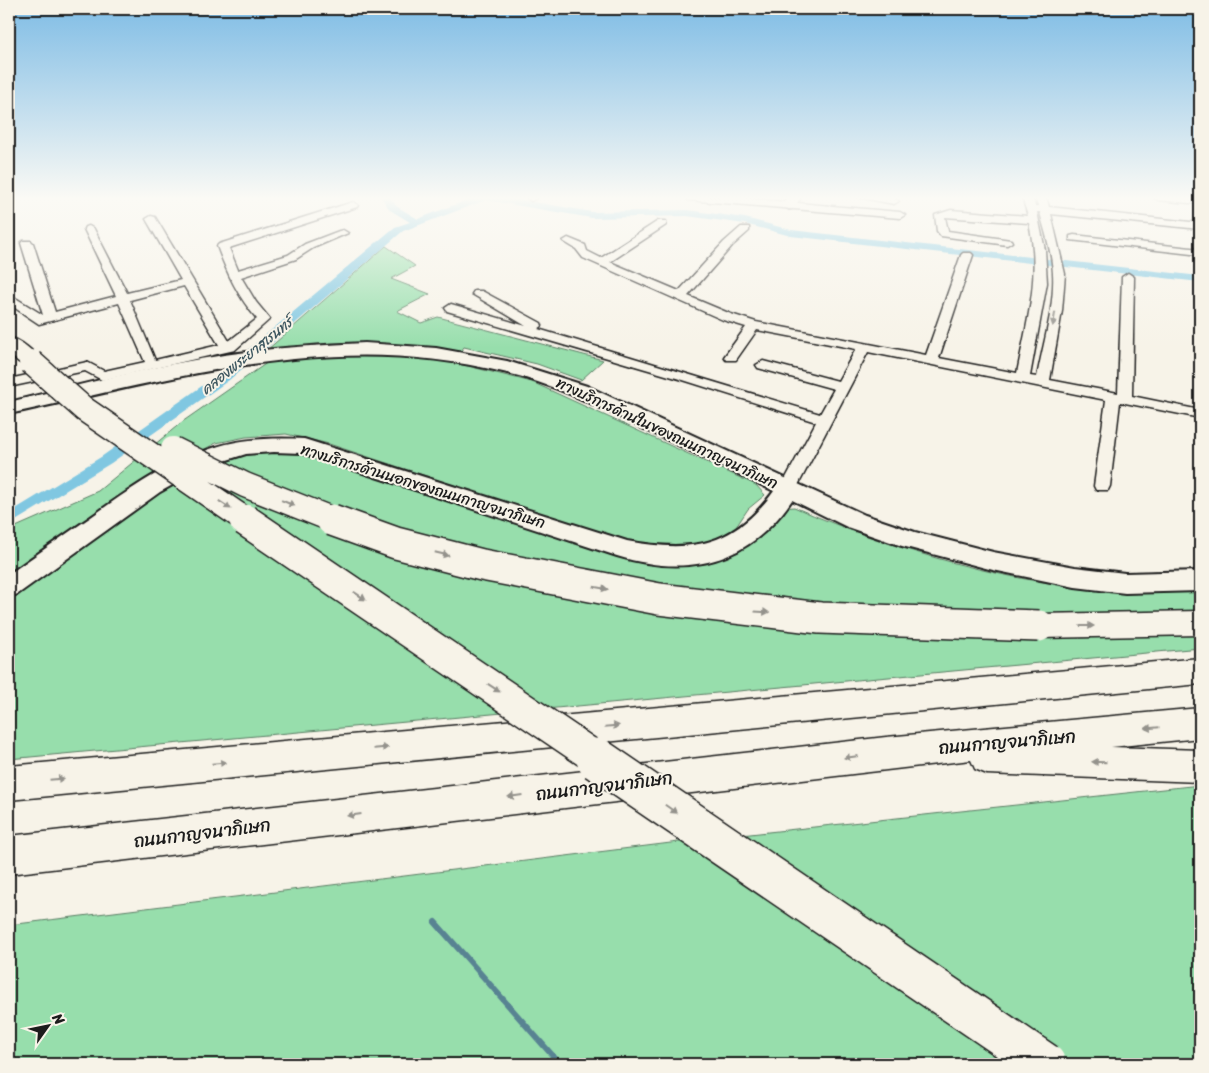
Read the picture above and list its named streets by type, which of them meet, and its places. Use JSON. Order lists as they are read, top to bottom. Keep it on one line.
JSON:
{"streets":{"highway":["ถนนกาญจนาภิเษก"],"main road":["ทางบริการด้านในของถนนกาญจนาภิเษก","ทางบริการด้านนอกของถนนกาญจนาภิเษก"]},"crossings":[["ทางบริการด้านในของถนนกาญจนาภิเษก","ทางบริการด้านนอกของถนนกาญจนาภิเษก"]],"water":["คลองพระยาสุเรนทร์"],"north":"top right"}
